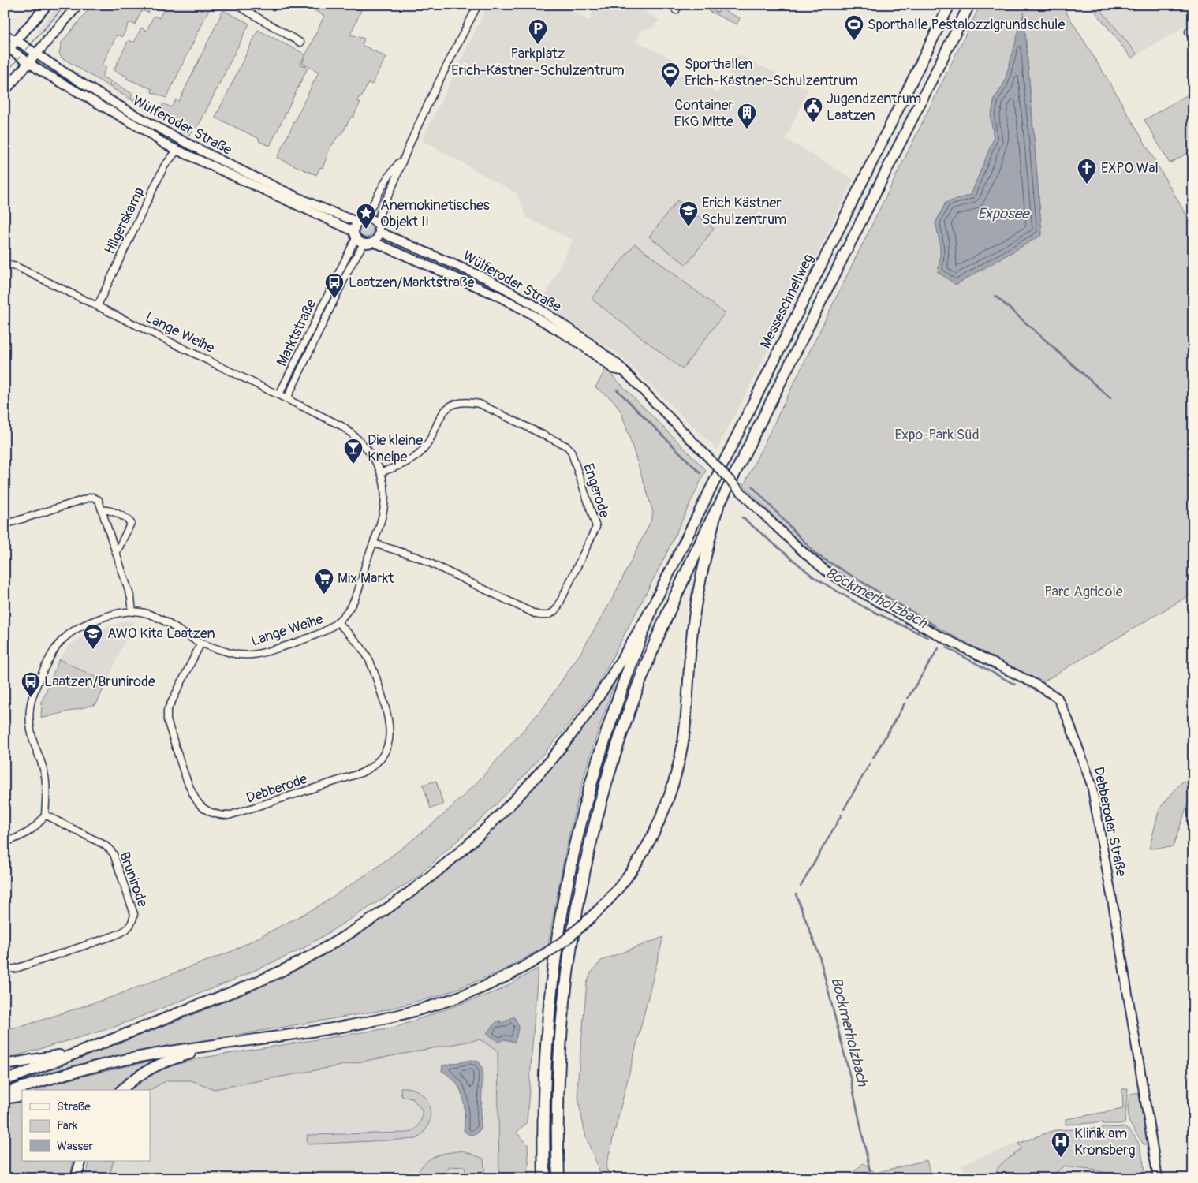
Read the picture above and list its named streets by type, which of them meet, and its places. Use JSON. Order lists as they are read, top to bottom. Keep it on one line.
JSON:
{"streets":{"highway":["Messeschnellweg"],"street":["Wülferoder Straße","Hilgerskamp","Lange Weihe","Marktstraße","Engerode","Debberode","Debberoder Straße","Brunirode"]},"crossings":[["Wülferoder Straße","Hilgerskamp"],["Wülferoder Straße","Marktstraße"],["Wülferoder Straße","Debberoder Straße"],["Hilgerskamp","Lange Weihe"],["Lange Weihe","Marktstraße"],["Lange Weihe","Engerode"],["Lange Weihe","Debberode"],["Lange Weihe","Brunirode"]],"water":["Exposee","Bockmerholzbach"],"parks":["Expo-Park Süd","Parc Agricole"],"places":{"sports":["Sporthalle Pestalozzigrundschule","Sporthallen Erich-Kästner-Schulzentrum"],"parking":["Parkplatz Erich-Kästner-Schulzentrum"],"public building":["Jugendzentrum Laatzen"],"building":["Container EKG Mitte"],"church":["EXPO Wal"],"school or university":["Erich Kästner Schulzentrum","AWO Kita Laatzen"],"place":["Anemokinetisches Objekt II"],"bus stop":["Laatzen/Marktstraße","Laatzen/Brunirode"],"bar":["Die kleine Kneipe"],"supermarket":["Mix Markt"],"hospital":["Klinik am Kronsberg"]},"legend":["Straße","Park","Wasser"]}
